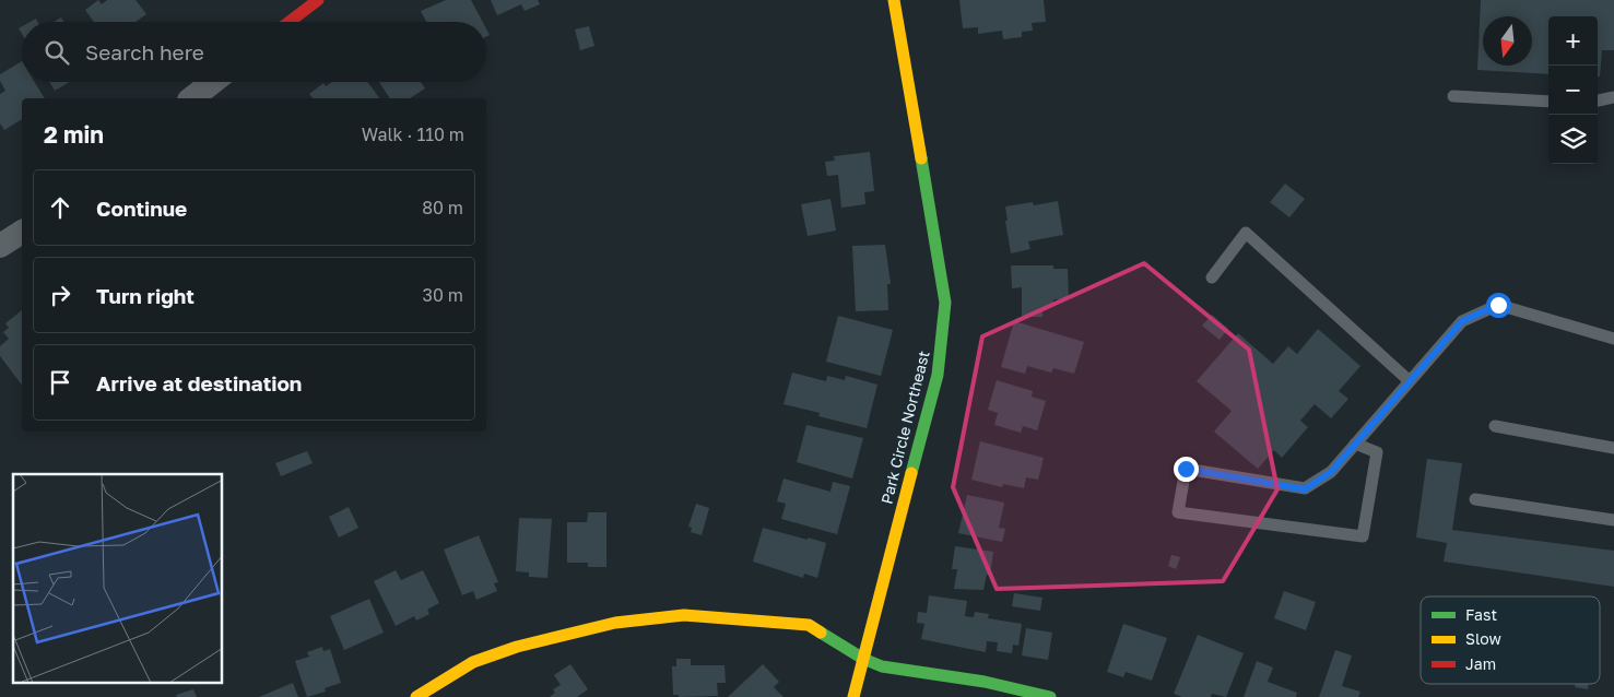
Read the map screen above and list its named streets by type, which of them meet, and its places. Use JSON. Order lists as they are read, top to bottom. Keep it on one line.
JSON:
{"streets":{"street":["Park Circle Northeast"]},"legend":["Fast","Slow","Jam"],"north":"bottom","page":{"map_buttons":["+","−"],"search":"Search here","heading":["2 min","Walk · 110 m"],"list":[["Continue","80 m"],["Turn right","30 m"],"Arrive at destination"]}}
